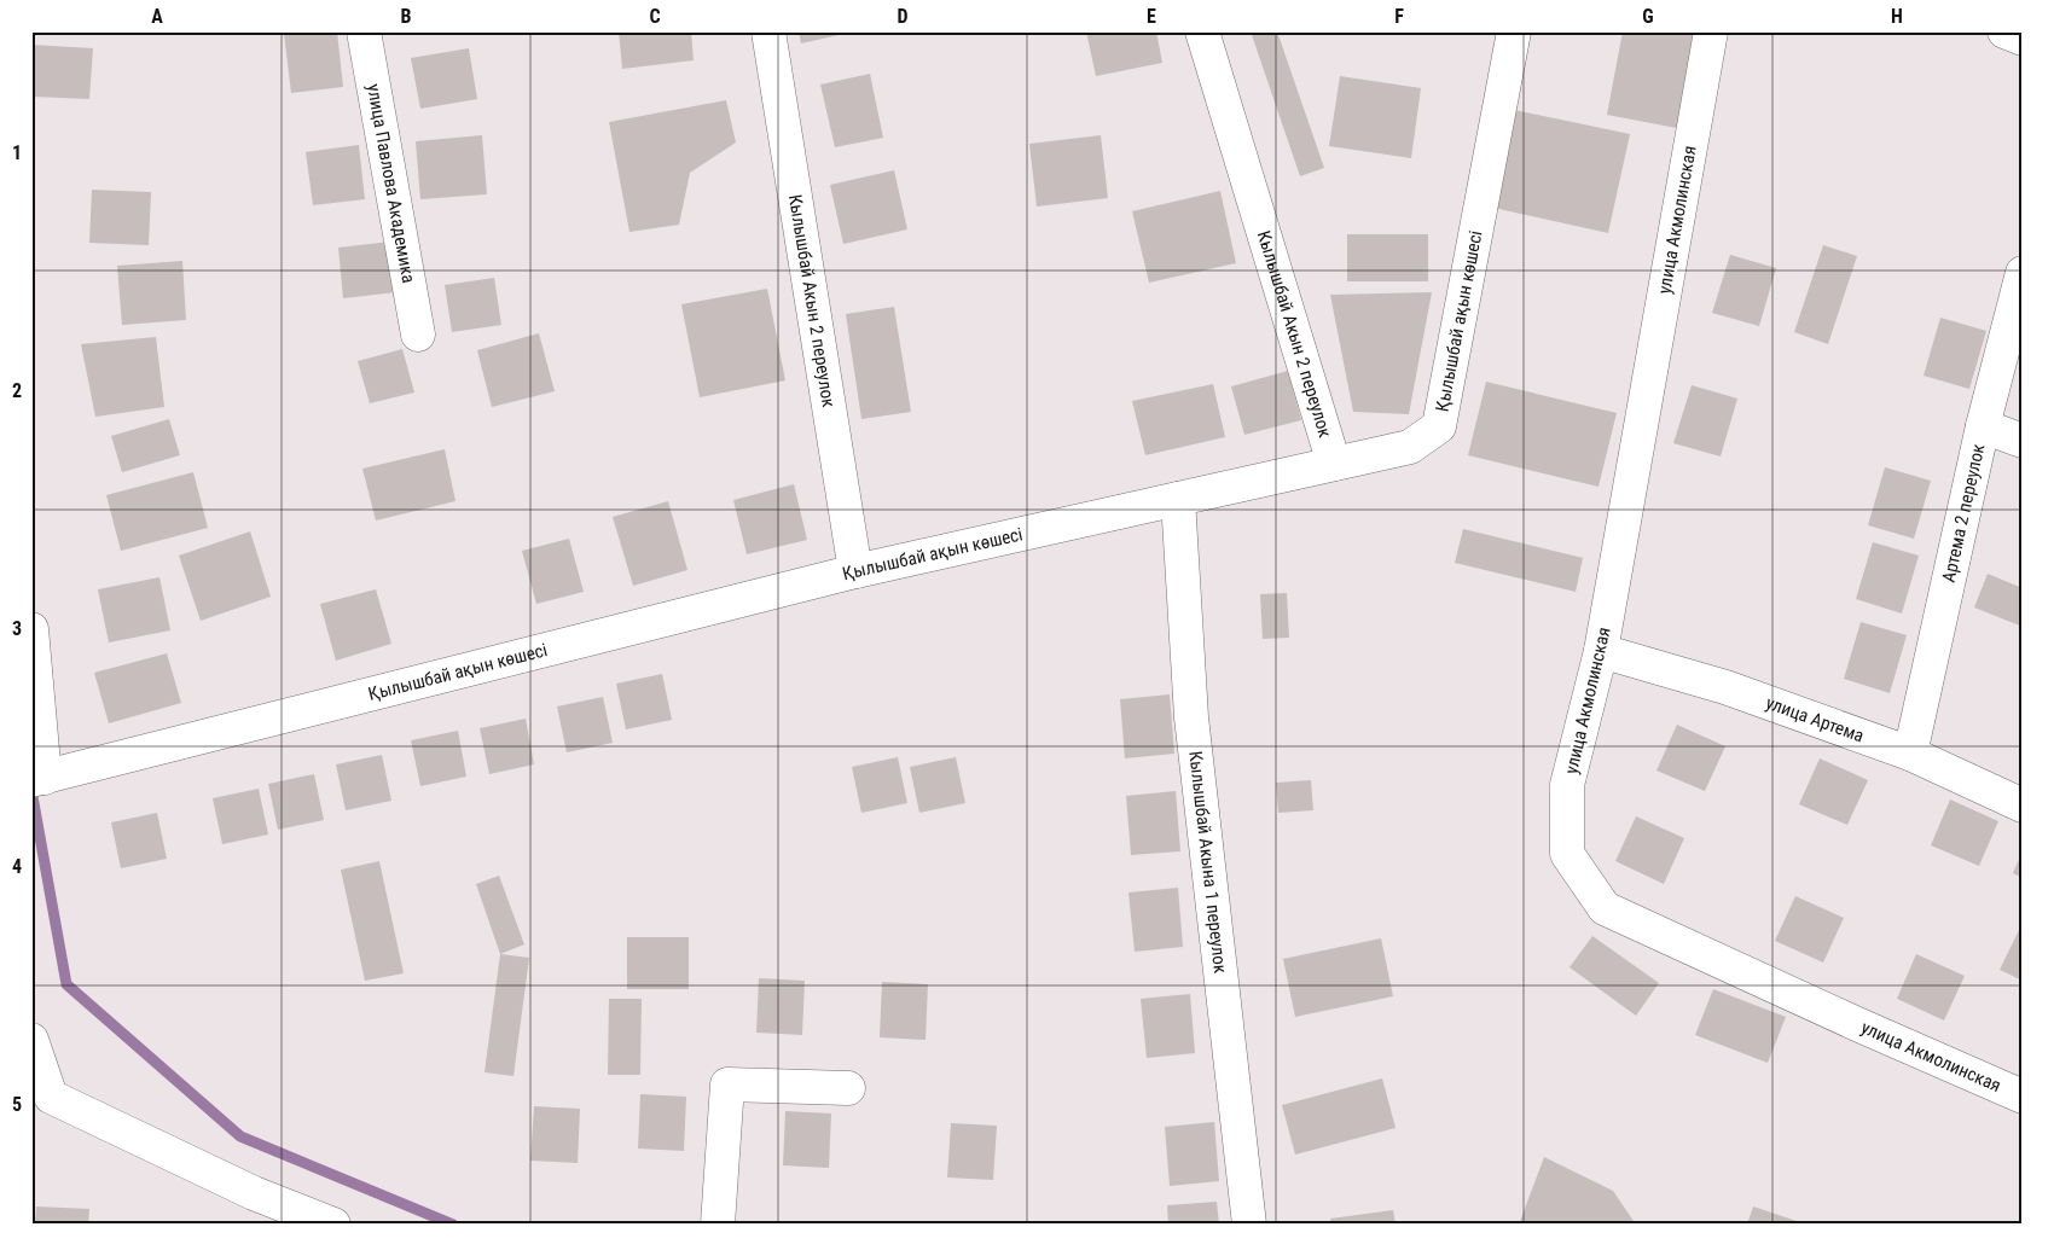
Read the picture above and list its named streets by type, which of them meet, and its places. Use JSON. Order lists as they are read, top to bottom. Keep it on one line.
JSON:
{"streets":{"street":["улица Павлова Академика","улица Акмолинская","Кылышбай Акын 2 переулок","Қылышбай ақын көшесі","Артема 2 переулок","улица Артема","Кылышбай Акына 1 переулок"]},"crossings":[["улица Акмолинская","улица Артема"],["Кылышбай Акын 2 переулок","Қылышбай ақын көшесі"],["Қылышбай ақын көшесі","Кылышбай Акына 1 переулок"],["Артема 2 переулок","улица Артема"]],"grid":{"columns":["A","B","C","D","E","F","G","H"],"rows":["1","2","3","4","5"]}}
